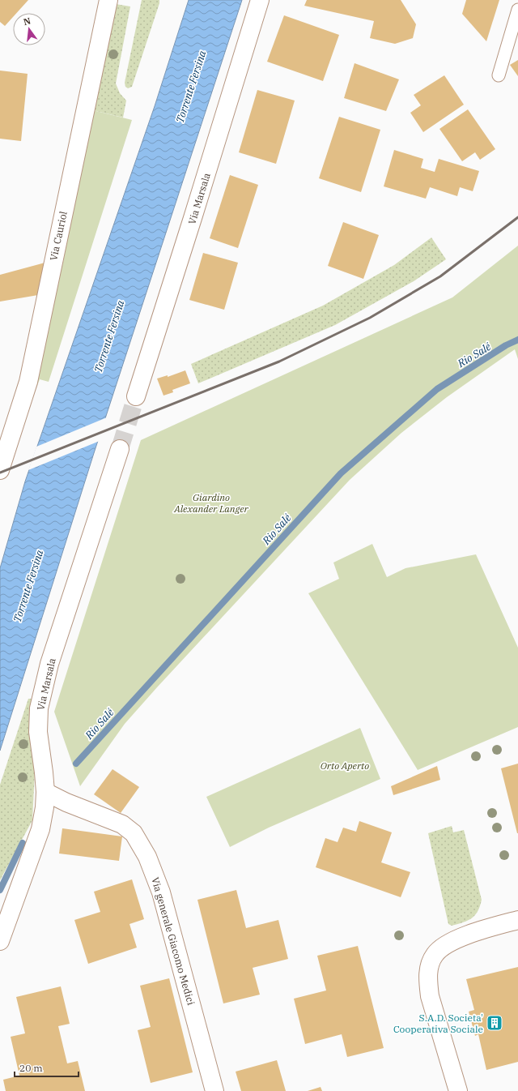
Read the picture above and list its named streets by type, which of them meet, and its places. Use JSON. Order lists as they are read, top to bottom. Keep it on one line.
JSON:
{"streets":{"street":["Via Marsala","Via Cauriol","Via generale Giacomo Medici"]},"crossings":[["Via Marsala","Via generale Giacomo Medici"]],"water":["Torrente Fersina","Rio Salé"],"parks":["Giardino Alexander Langer","Orto Aperto"],"places":{"building":["S.A.D. Societa' Cooperativa Sociale"]},"scale_bar":"20 m","north":"top"}
